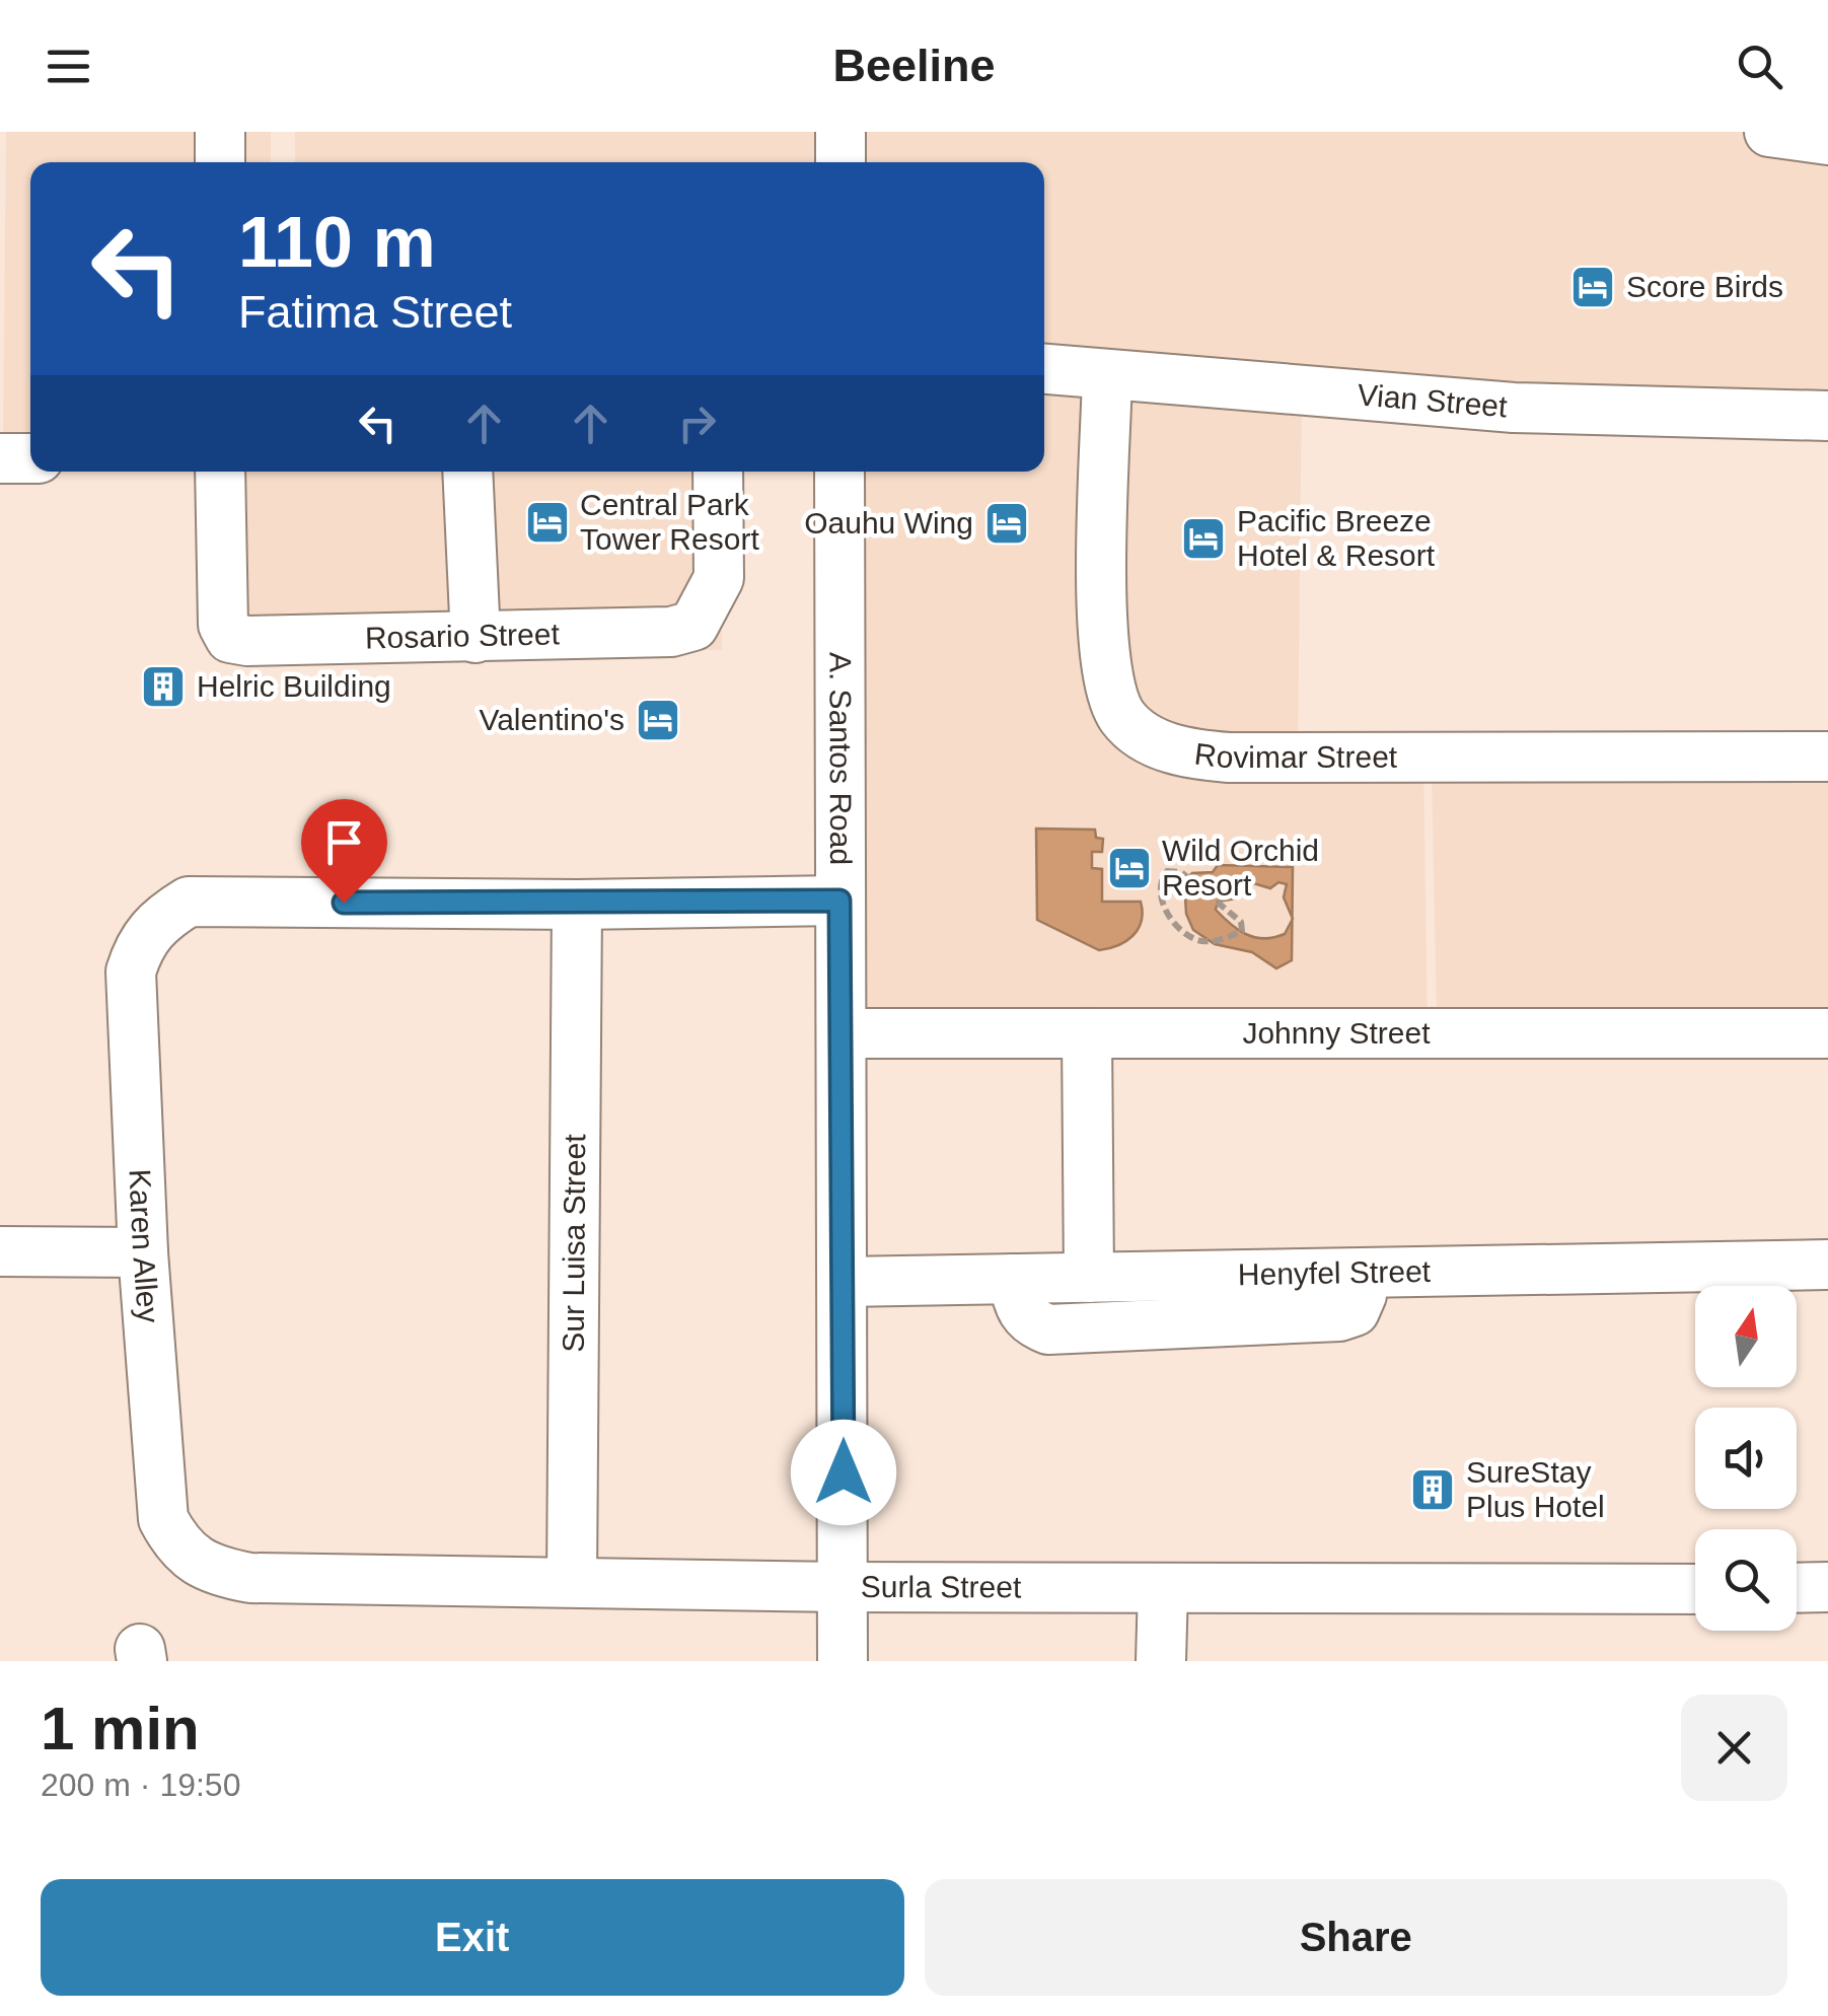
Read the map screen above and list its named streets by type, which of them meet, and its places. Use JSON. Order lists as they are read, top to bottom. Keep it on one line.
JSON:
{"streets":{"street":["Vian Street","Rosario Street","Rovimar Street","A. Santos Road","Johnny Street","Sur Luisa Street","Karen Alley","Henyfel Street","Surla Street"]},"crossings":[["Vian Street","Rovimar Street"],["A. Santos Road","Johnny Street"],["A. Santos Road","Henyfel Street"],["A. Santos Road","Surla Street"],["Sur Luisa Street","Karen Alley"],["Sur Luisa Street","Surla Street"],["Karen Alley","Surla Street"]],"places":{"hotel":["Score Birds","Central Park Tower Resort","Oauhu Wing","Pacific Breeze Hotel & Resort","Valentino's","Wild Orchid Resort"],"building":["Helric Building","SureStay Plus Hotel"]},"north":"top","page":{"header":"Beeline","turn":["110 m","Fatima Street"],"heading":["1 min","200 m · 19:50"],"buttons":["Exit","Share"]}}
